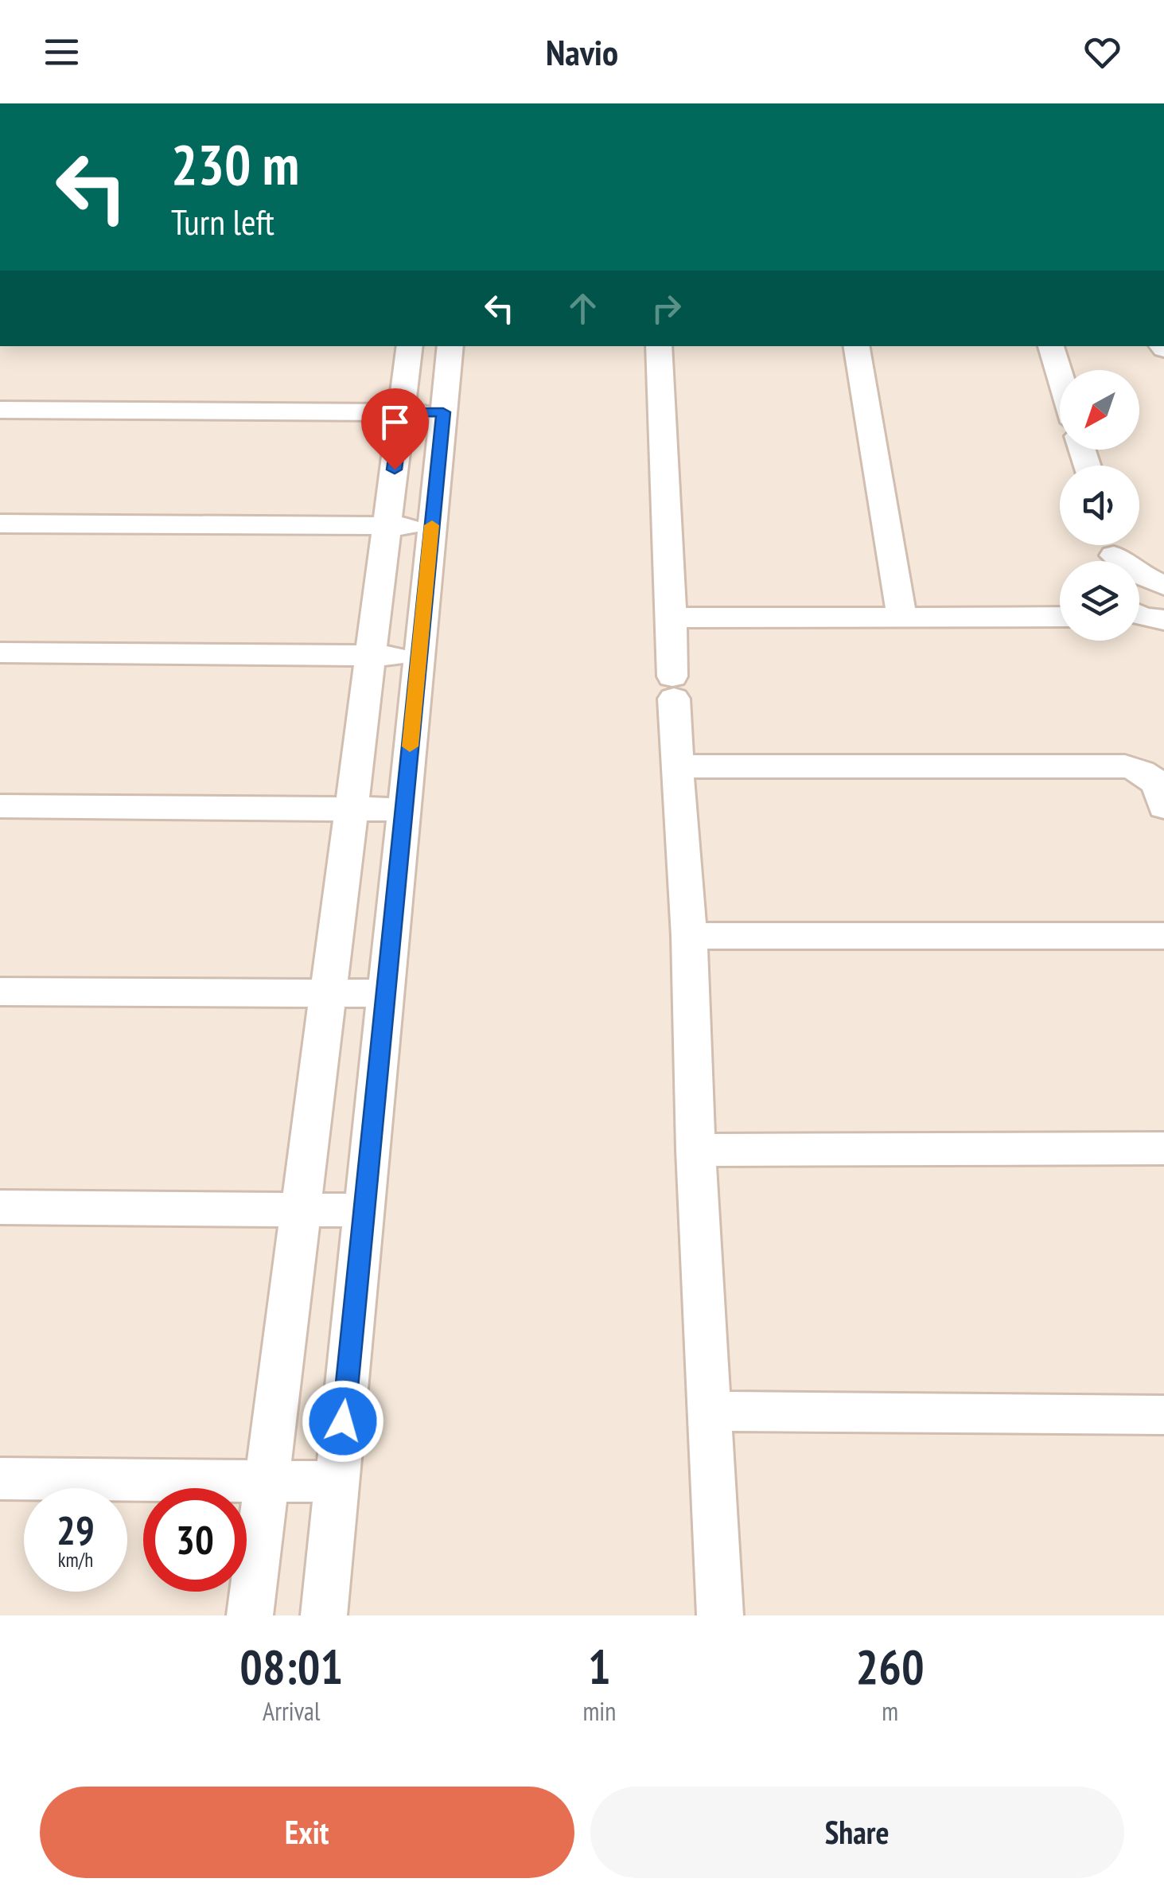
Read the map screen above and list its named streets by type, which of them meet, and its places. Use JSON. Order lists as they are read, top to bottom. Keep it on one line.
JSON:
{"north":"bottom left","page":{"header":"Navio","turn":["230 m","Turn left"],"speed":"29 km/h","limit":"30","eta":["08:01","Arrival","1","min","260","m"],"buttons":["Exit","Share"]}}
